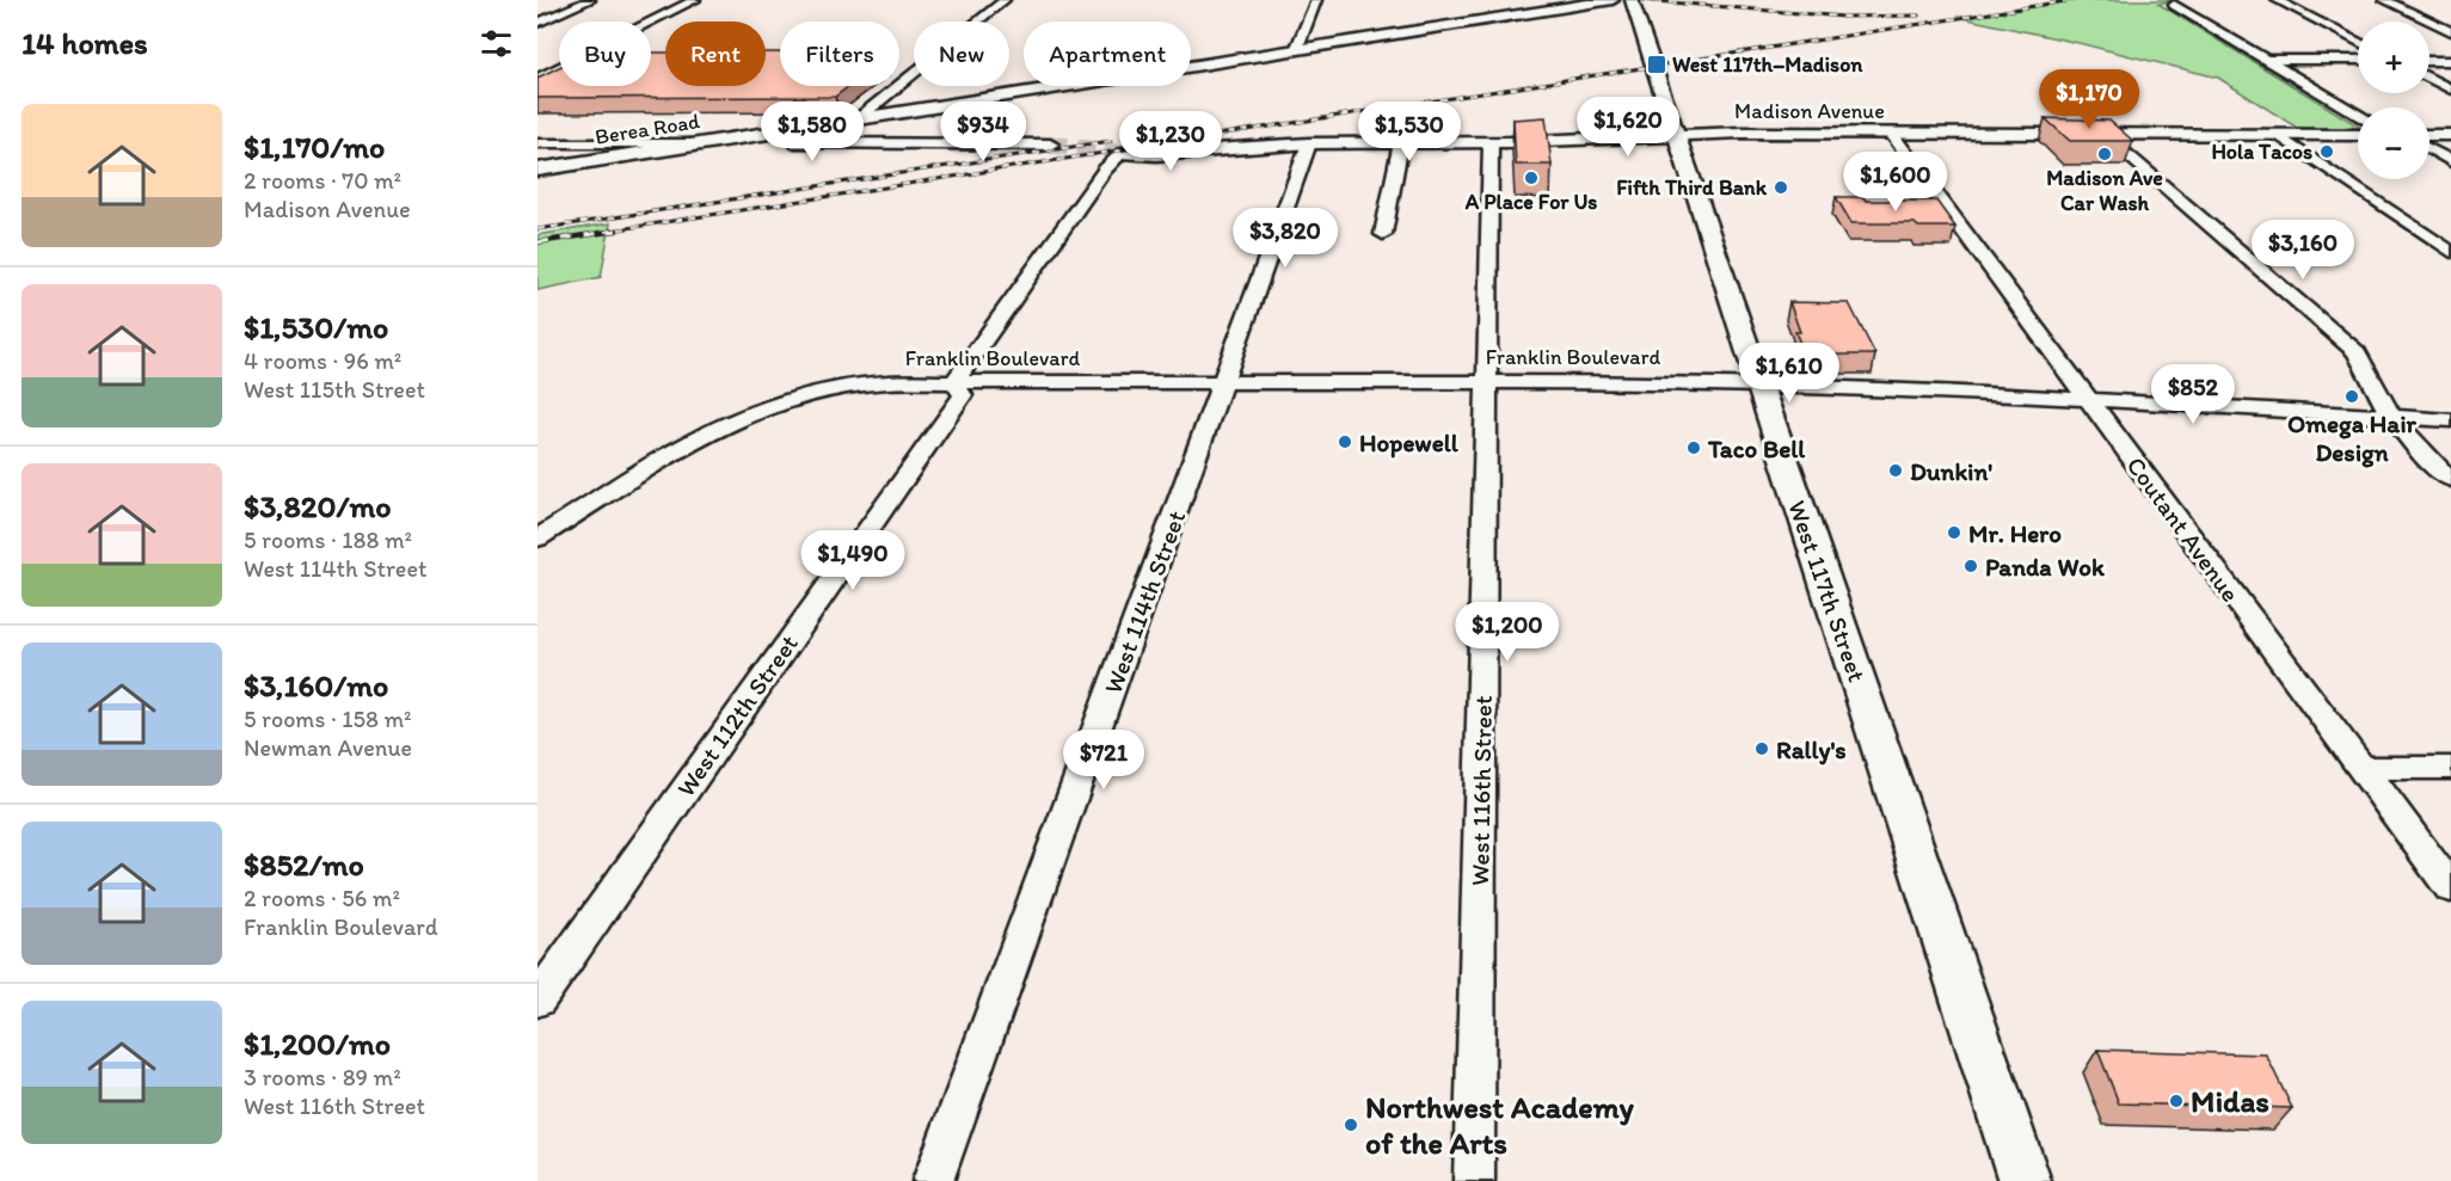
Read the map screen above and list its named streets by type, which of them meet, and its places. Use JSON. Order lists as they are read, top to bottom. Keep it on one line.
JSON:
{"streets":{"main road":["Madison Avenue","Berea Road","West 117th Street"],"street":["Franklin Boulevard","Coutant Avenue","West 114th Street","West 112th Street","West 116th Street"]},"crossings":[["Madison Avenue","Coutant Avenue"],["Madison Avenue","West 117th Street"],["Madison Avenue","West 114th Street"],["Madison Avenue","West 112th Street"],["Madison Avenue","West 116th Street"],["Franklin Boulevard","Coutant Avenue"],["Franklin Boulevard","West 117th Street"],["Franklin Boulevard","West 114th Street"],["Franklin Boulevard","West 112th Street"],["Franklin Boulevard","West 116th Street"]],"places":{"transit":["West 117th–Madison"],"other":["Hola Tacos","Madison Ave Car Wash","A Place For Us","Fifth Third Bank","Omega Hair Design","Hopewell","Taco Bell","Dunkin'","Mr. Hero","Panda Wok","Rally's","Midas","Northwest Academy of the Arts"]},"page":{"heading":"14 homes","map_buttons":["+","−"],"chip":["Buy","Rent","Filters","New","Apartment"],"price":["$1,170","$1,620","$1,580","$934","$1,530","$1,230","$1,600","$3,820","$3,160","$1,610","$852","$1,490","$1,200","$721"],"list":[{"name":"$1,170/mo","note":"2 rooms · 70 m² · Madison Avenue"},{"name":"$1,530/mo","note":"4 rooms · 96 m² · West 115th Street"},{"name":"$3,820/mo","note":"5 rooms · 188 m² · West 114th Street"},{"name":"$3,160/mo","note":"5 rooms · 158 m² · Newman Avenue"},{"name":"$852/mo","note":"2 rooms · 56 m² · Franklin Boulevard"},{"name":"$1,200/mo","note":"3 rooms · 89 m² · West 116th Street"}]}}
